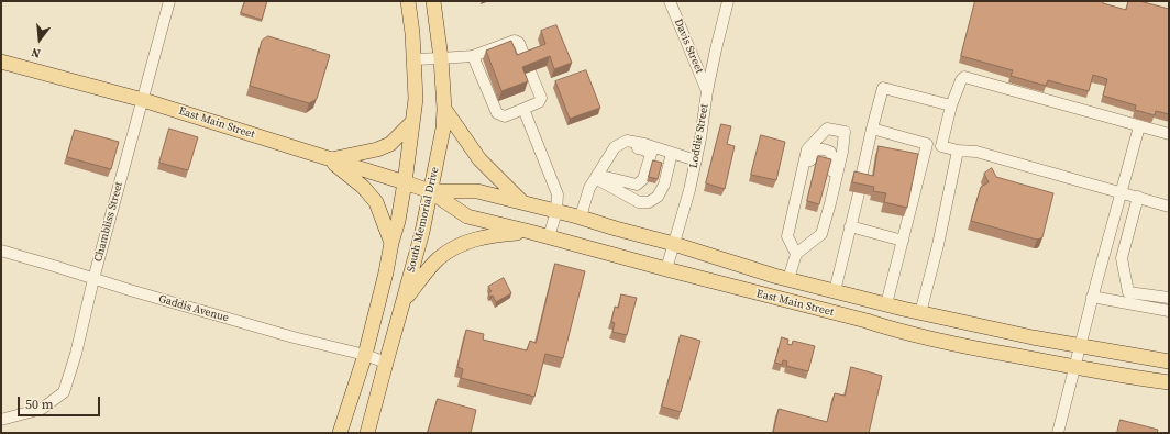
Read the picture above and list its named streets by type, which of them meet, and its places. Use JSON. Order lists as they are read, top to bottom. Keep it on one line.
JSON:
{"streets":{"main road":["East Main Street","South Memorial Drive"],"street":["Davis Street","Loddie Street","Chambliss Street","Gaddis Avenue"]},"crossings":[["Davis Street","Loddie Street"],["East Main Street","Loddie Street"],["East Main Street","South Memorial Drive"],["East Main Street","Chambliss Street"],["South Memorial Drive","Gaddis Avenue"],["Chambliss Street","Gaddis Avenue"]],"scale_bar":"50 m","north":"bottom"}
